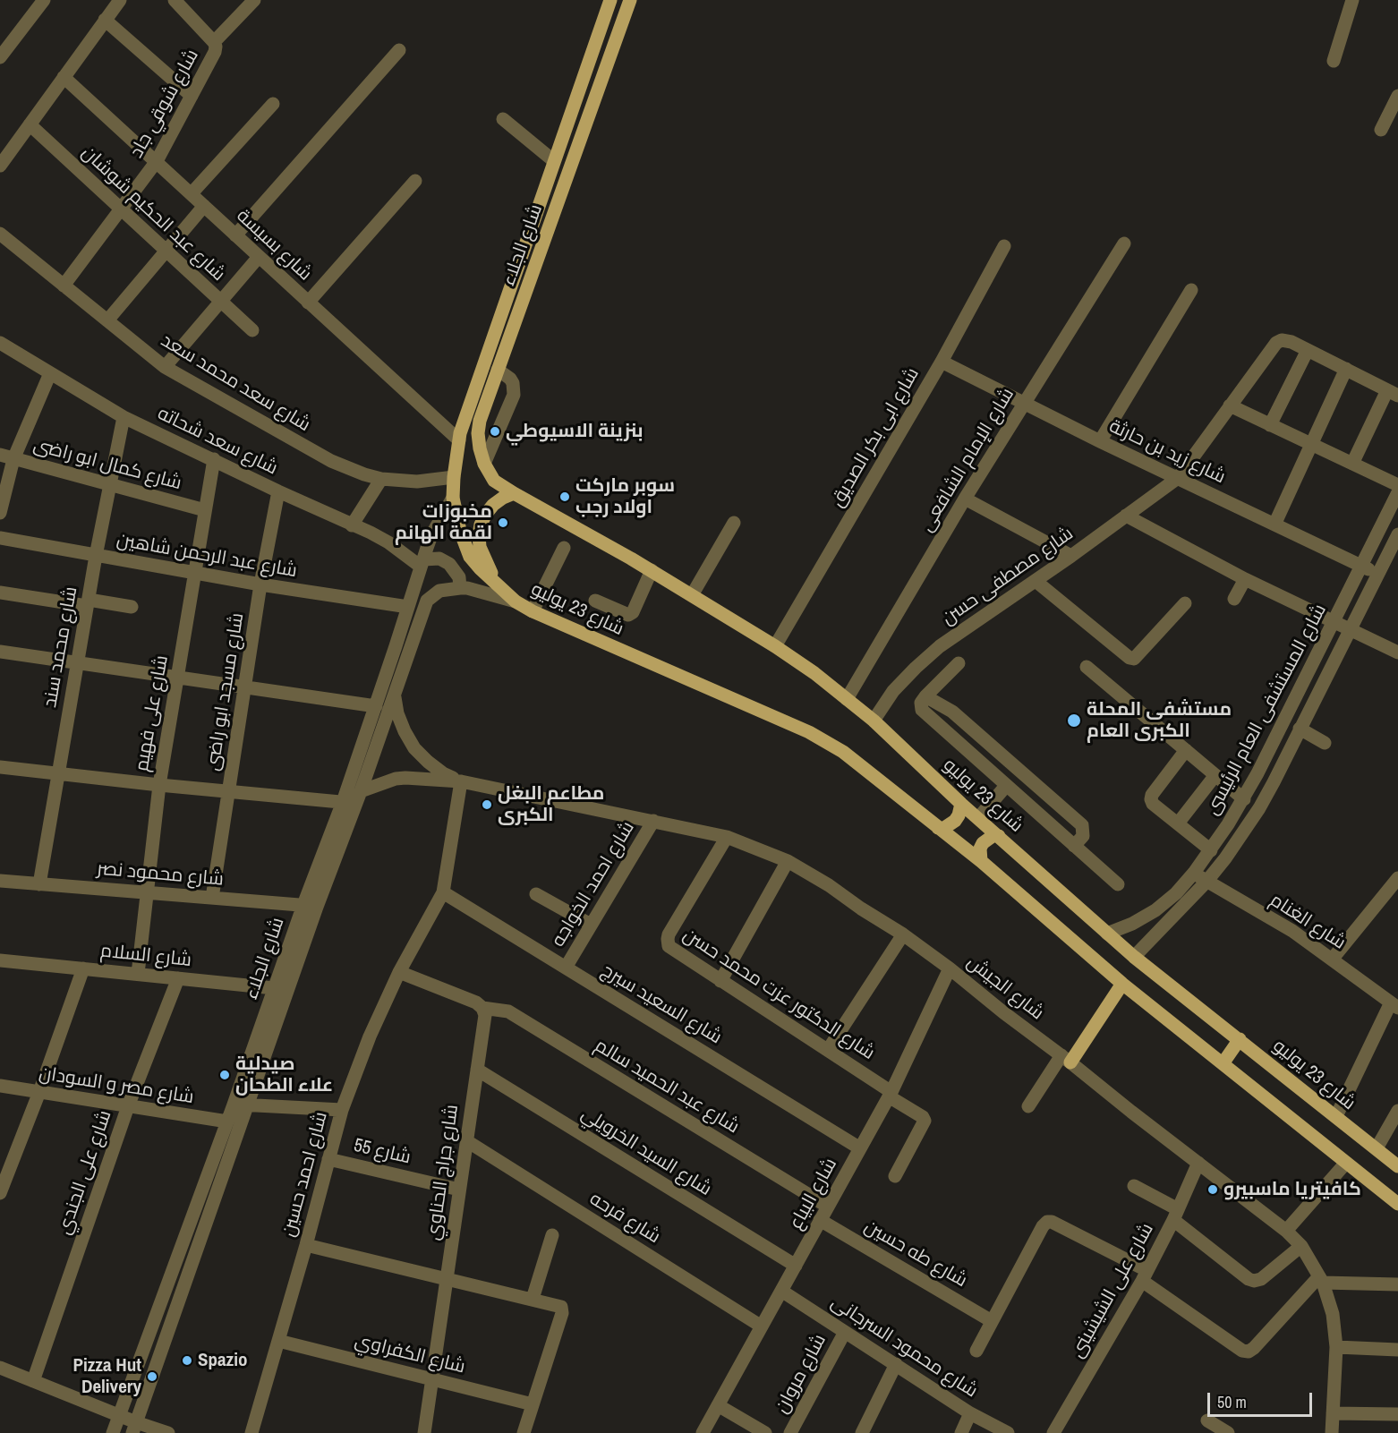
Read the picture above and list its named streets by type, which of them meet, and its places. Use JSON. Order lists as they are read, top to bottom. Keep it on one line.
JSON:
{"streets":{"main road":["شارع الجلاء","شارع 23 يوليو"],"street":["شارع شوقي جاد","شارع عبد الحكيم شوشان","شارع بسيسة","شارع سعد محمد سعد","شارع ابى بكر الصديق","شارع سعد شحاته","شارع زيد بن حارثة","شارع الإمام الشافعى","شارع كمال ابو راضى","شارع عبد الرحمن شاهين","شارع مصطفى حسن","شارع محمد سند","شارع مسجد ابو راضى","شارع المستشفى العام الرئيسى","شارع على فهيم","شارع محمود نصر","شارع احمد الخواجه","شارع الغنام","شارع السلام","شارع الجيش","شارع الدكتور عزت محمد حسن","شارع السعيد سيرج","شارع مصر و السودان","شارع عبد الحميد سالم","شارع 55","شارع السيد الخرويلي","شارع على الجندي","شارع جراج الحناوي","شارع احمد حسين","شارع البياع","شارع فرحه","شارع طه حسين","شارع على الشيشينى","شارع محمود السرجانى","شارع الكفراوي","شارع مروان"]},"crossings":[["شارع شوقي جاد","شارع عبد الحكيم شوشان"],["شارع شوقي جاد","شارع بسيسة"],["شارع شوقي جاد","شارع سعد محمد سعد"],["شارع بسيسة","شارع الجلاء"],["شارع الجلاء","شارع سعد محمد سعد"],["شارع الجلاء","شارع سعد شحاته"],["شارع الجلاء","شارع عبد الرحمن شاهين"],["شارع الجلاء","شارع 23 يوليو"],["شارع الجلاء","شارع محمود نصر"],["شارع الجلاء","شارع السلام"],["شارع الجلاء","شارع الجيش"],["شارع الجلاء","شارع مصر و السودان"],["شارع ابى بكر الصديق","شارع زيد بن حارثة"],["شارع ابى بكر الصديق","شارع 23 يوليو"],["شارع سعد شحاته","شارع محمد سند"],["شارع سعد شحاته","شارع مسجد ابو راضى"],["شارع سعد شحاته","شارع على فهيم"],["شارع زيد بن حارثة","شارع الإمام الشافعى"],["شارع زيد بن حارثة","شارع مصطفى حسن"],["شارع زيد بن حارثة","شارع المستشفى العام الرئيسى"],["شارع الإمام الشافعى","شارع 23 يوليو"],["شارع كمال ابو راضى","شارع محمد سند"],["شارع كمال ابو راضى","شارع على فهيم"],["شارع عبد الرحمن شاهين","شارع محمد سند"],["شارع عبد الرحمن شاهين","شارع مسجد ابو راضى"],["شارع عبد الرحمن شاهين","شارع على فهيم"],["شارع مصطفى حسن","شارع 23 يوليو"],["شارع 23 يوليو","شارع المستشفى العام الرئيسى"],["شارع محمد سند","شارع محمود نصر"],["شارع مسجد ابو راضى","شارع محمود نصر"],["شارع المستشفى العام الرئيسى","شارع الغنام"],["شارع على فهيم","شارع محمود نصر"],["شارع على فهيم","شارع السلام"],["شارع احمد الخواجه","شارع الجيش"],["شارع احمد الخواجه","شارع السعيد سيرج"],["شارع السلام","شارع على الجندي"],["شارع الجيش","شارع الدكتور عزت محمد حسن"],["شارع الجيش","شارع احمد حسين"],["شارع الجيش","شارع البياع"],["شارع الجيش","شارع على الشيشينى"],["شارع الدكتور عزت محمد حسن","شارع البياع"],["شارع السعيد سيرج","شارع احمد حسين"],["شارع السعيد سيرج","شارع البياع"],["شارع مصر و السودان","شارع على الجندي"],["شارع عبد الحميد سالم","شارع جراج الحناوي"],["شارع عبد الحميد سالم","شارع البياع"],["شارع 55","شارع جراج الحناوي"],["شارع 55","شارع احمد حسين"],["شارع السيد الخرويلي","شارع جراج الحناوي"],["شارع السيد الخرويلي","شارع البياع"],["شارع جراج الحناوي","شارع فرحه"],["شارع جراج الحناوي","شارع الكفراوي"],["شارع احمد حسين","شارع الكفراوي"],["شارع البياع","شارع فرحه"],["شارع البياع","شارع طه حسين"],["شارع البياع","شارع محمود السرجانى"],["شارع محمود السرجانى","شارع مروان"]],"places":["بنزينة الاسيوطي","سوبر ماركت اولاد رجب","مخبوزات لقمة الهانم","مستشفى المحلة الكبرى العام","مطاعم البغل الكبرى","صيدلية علاء الطحان","كافيتريا ماسبيرو","Spazio","Pizza Hut Delivery"],"scale_bar":"50 m"}
